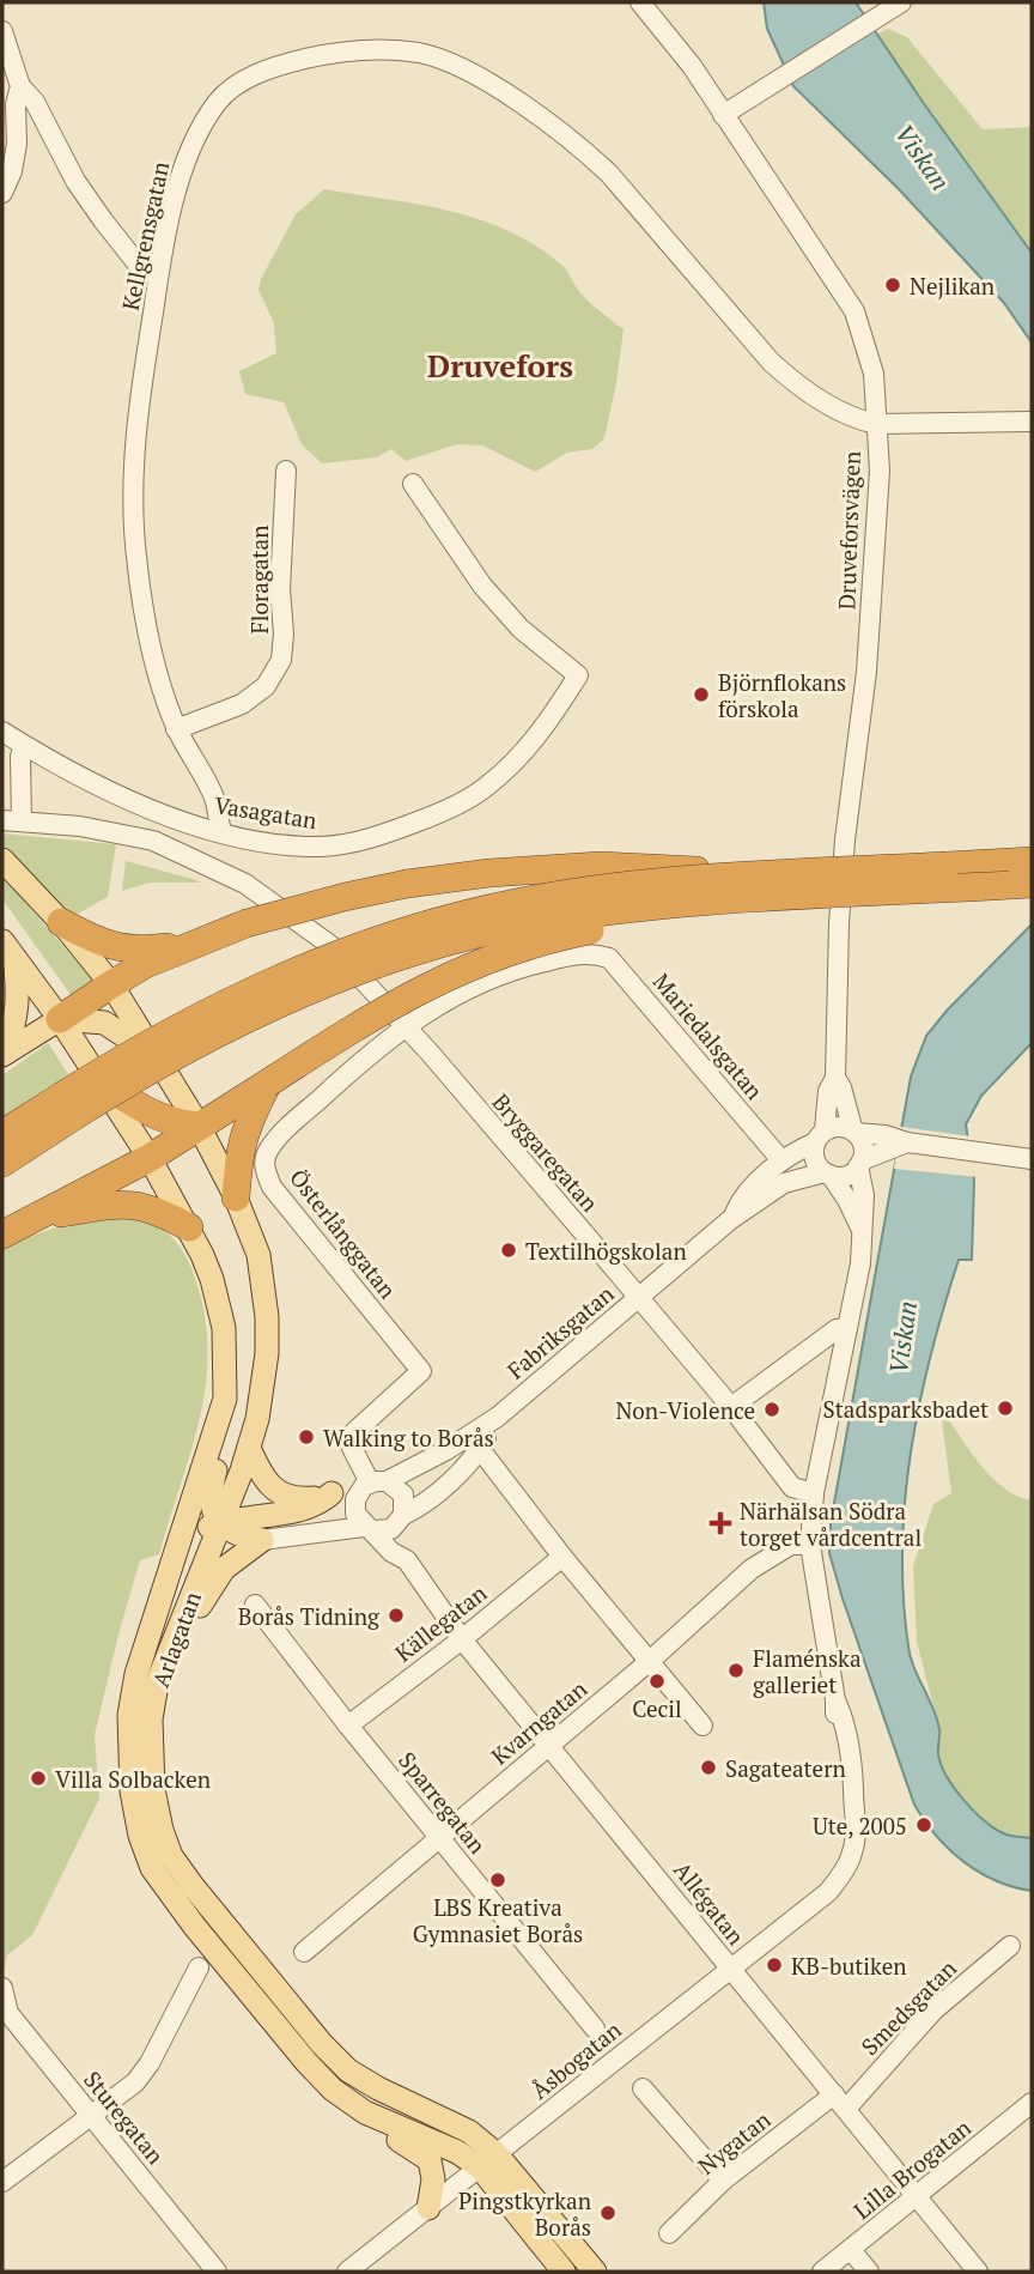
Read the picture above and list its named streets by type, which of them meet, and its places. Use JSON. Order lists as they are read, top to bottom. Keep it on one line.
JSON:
{"streets":{"main road":["Arlagatan"],"street":["Kellgrensgatan","Druveforsvägen","Floragatan","Vasagatan","Mariedalsgatan","Bryggaregatan","Österlånggatan","Fabriksgatan","Källegatan","Kvarngatan","Sparregatan","Allégatan","Smedsgatan","Åsbogatan","Sturegatan","Nygatan","Lilla Brogatan"]},"crossings":[["Kellgrensgatan","Druveforsvägen"],["Kellgrensgatan","Floragatan"],["Kellgrensgatan","Vasagatan"],["Druveforsvägen","Fabriksgatan"],["Mariedalsgatan","Fabriksgatan"],["Bryggaregatan","Österlånggatan"],["Bryggaregatan","Fabriksgatan"],["Österlånggatan","Fabriksgatan"],["Österlånggatan","Allégatan"],["Fabriksgatan","Allégatan"],["Källegatan","Sparregatan"],["Källegatan","Allégatan"],["Arlagatan","Åsbogatan"],["Kvarngatan","Sparregatan"],["Kvarngatan","Allégatan"],["Kvarngatan","Åsbogatan"],["Allégatan","Smedsgatan"],["Allégatan","Åsbogatan"],["Allégatan","Nygatan"],["Allégatan","Lilla Brogatan"],["Smedsgatan","Nygatan"]],"districts":["Druvefors"],"water":["Viskan"],"places":{"other":["Nejlikan","Björnflokans förskola","Textilhögskolan","Stadsparksbadet","Non-Violence","Walking to Borås","Borås Tidning","Flaménska galleriet","Cecil","Sagateatern","Villa Solbacken","Ute, 2005","LBS Kreativa Gymnasiet Borås","KB-butiken","Pingstkyrkan Borås"],"health":["Närhälsan Södra torget vårdcentral"]}}
